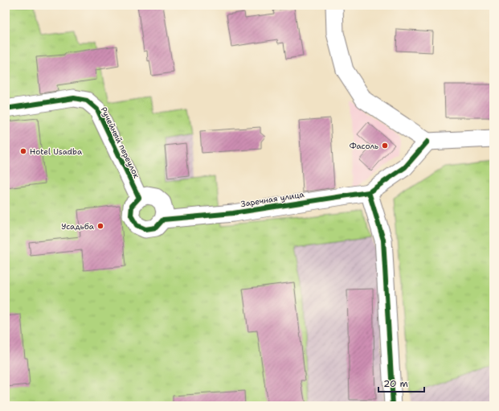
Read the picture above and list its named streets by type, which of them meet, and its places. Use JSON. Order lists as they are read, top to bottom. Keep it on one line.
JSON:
{"streets":{"street":["Ручейный переулок","Заречная улица"]},"crossings":[["Ручейный переулок","Заречная улица"]],"places":["Фасоль","Hotel Usadba","Усадьба"],"scale_bar":"20 m"}
